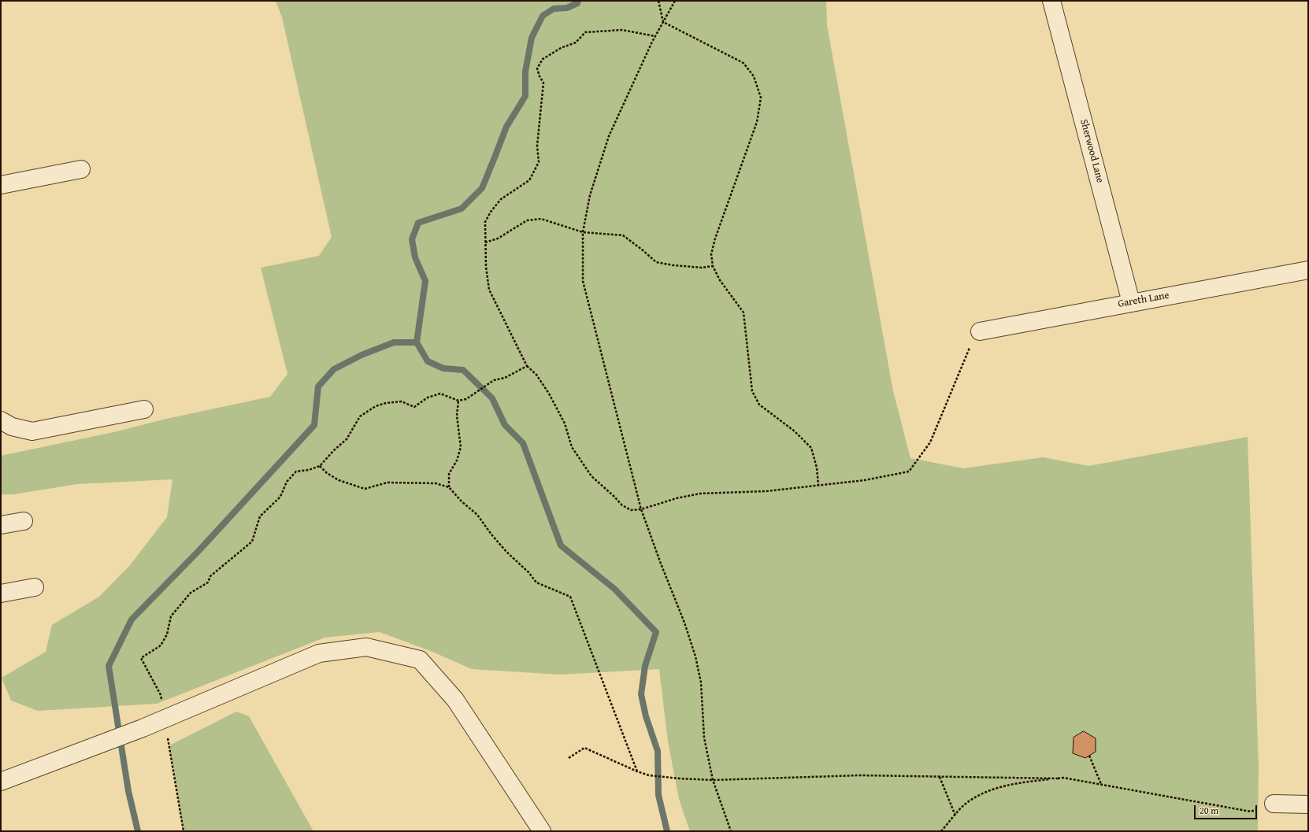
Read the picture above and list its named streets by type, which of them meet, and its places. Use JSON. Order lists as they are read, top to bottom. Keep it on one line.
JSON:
{"streets":{"street":["Sherwood Lane","Gareth Lane"]},"crossings":[["Sherwood Lane","Gareth Lane"]],"scale_bar":"20 m"}
